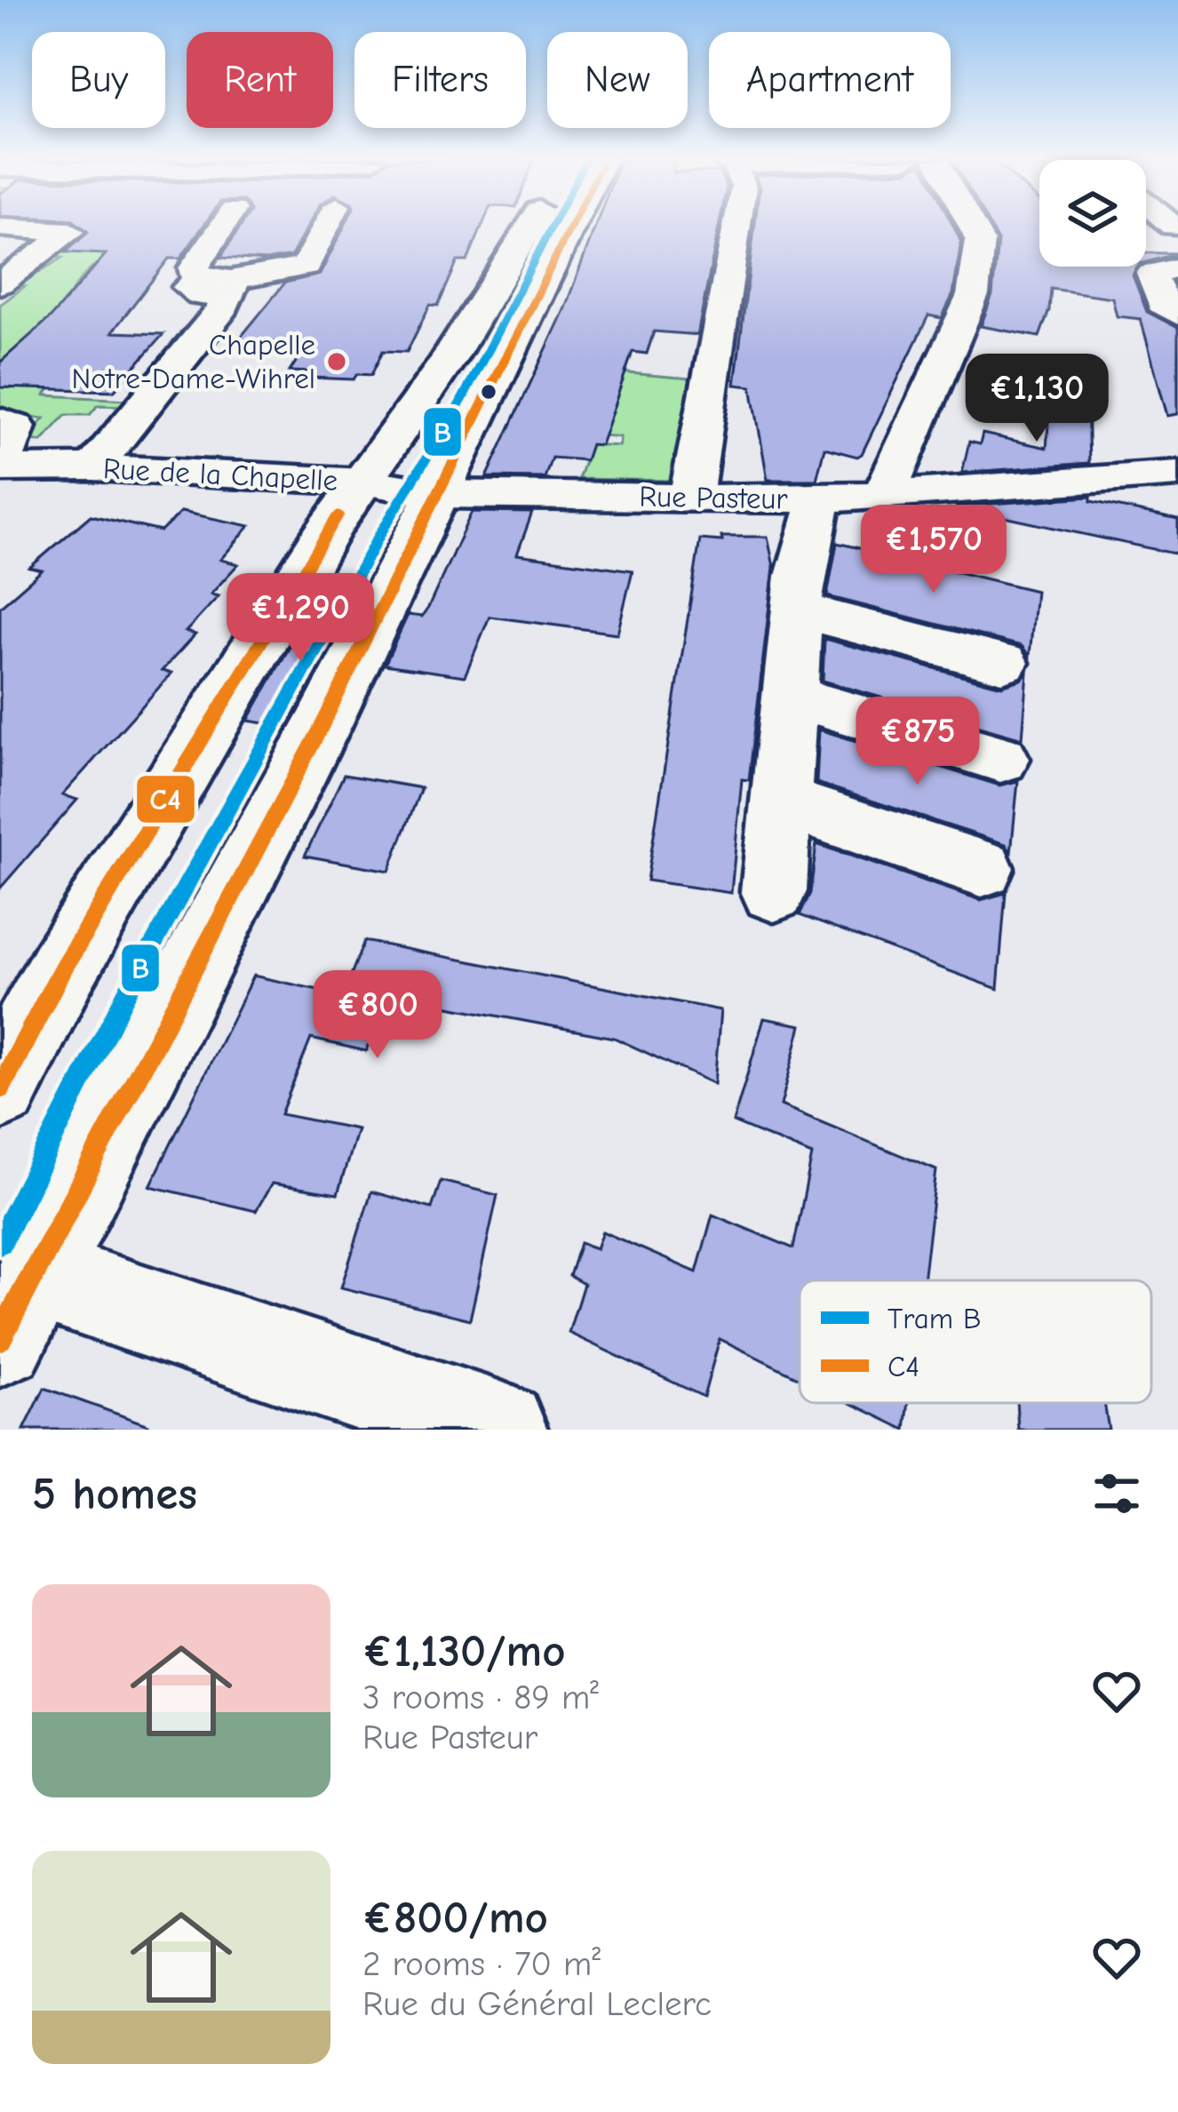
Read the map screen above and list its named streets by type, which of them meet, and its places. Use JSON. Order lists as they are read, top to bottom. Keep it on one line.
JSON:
{"streets":{"street":["Rue de la Chapelle","Rue Pasteur"]},"crossings":[["Rue de la Chapelle","Rue Pasteur"]],"places":["Chapelle Notre-Dame-Wihrel"],"lines":["tram line B","transit line C4"],"legend":["Tram B","C4"],"page":{"chip":["Buy","Rent","Filters","New","Apartment"],"price":["€1,130","€1,570","€1,290","€875","€800"],"heading":"5 homes","list":[{"name":"€1,130/mo","note":"3 rooms · 89 m² · Rue Pasteur"},{"name":"€800/mo","note":"2 rooms · 70 m² · Rue du Général Leclerc"}]}}
